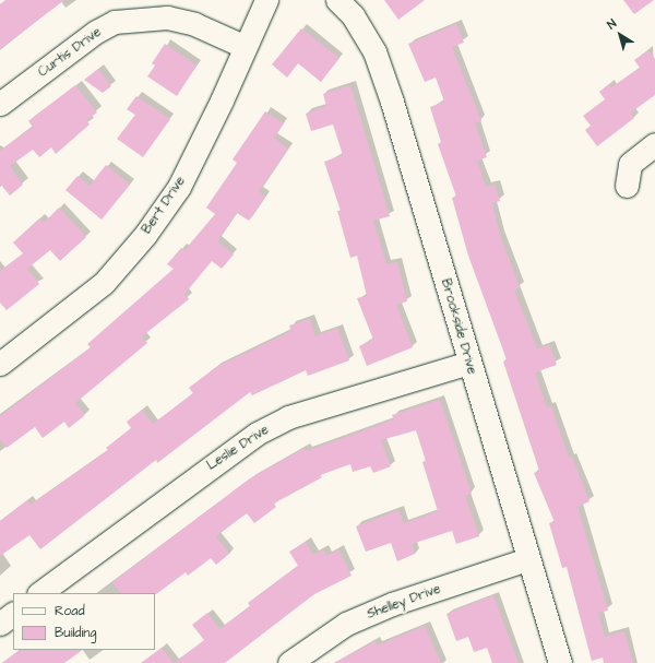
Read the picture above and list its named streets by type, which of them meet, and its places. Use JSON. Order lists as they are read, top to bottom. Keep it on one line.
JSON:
{"streets":{"street":["Curtis Drive","Bert Drive","Brookside Drive","Leslie Drive","Shelley Drive"]},"crossings":[["Curtis Drive","Bert Drive"],["Brookside Drive","Leslie Drive"],["Brookside Drive","Shelley Drive"]],"legend":["Road","Building"],"north":"top left"}
